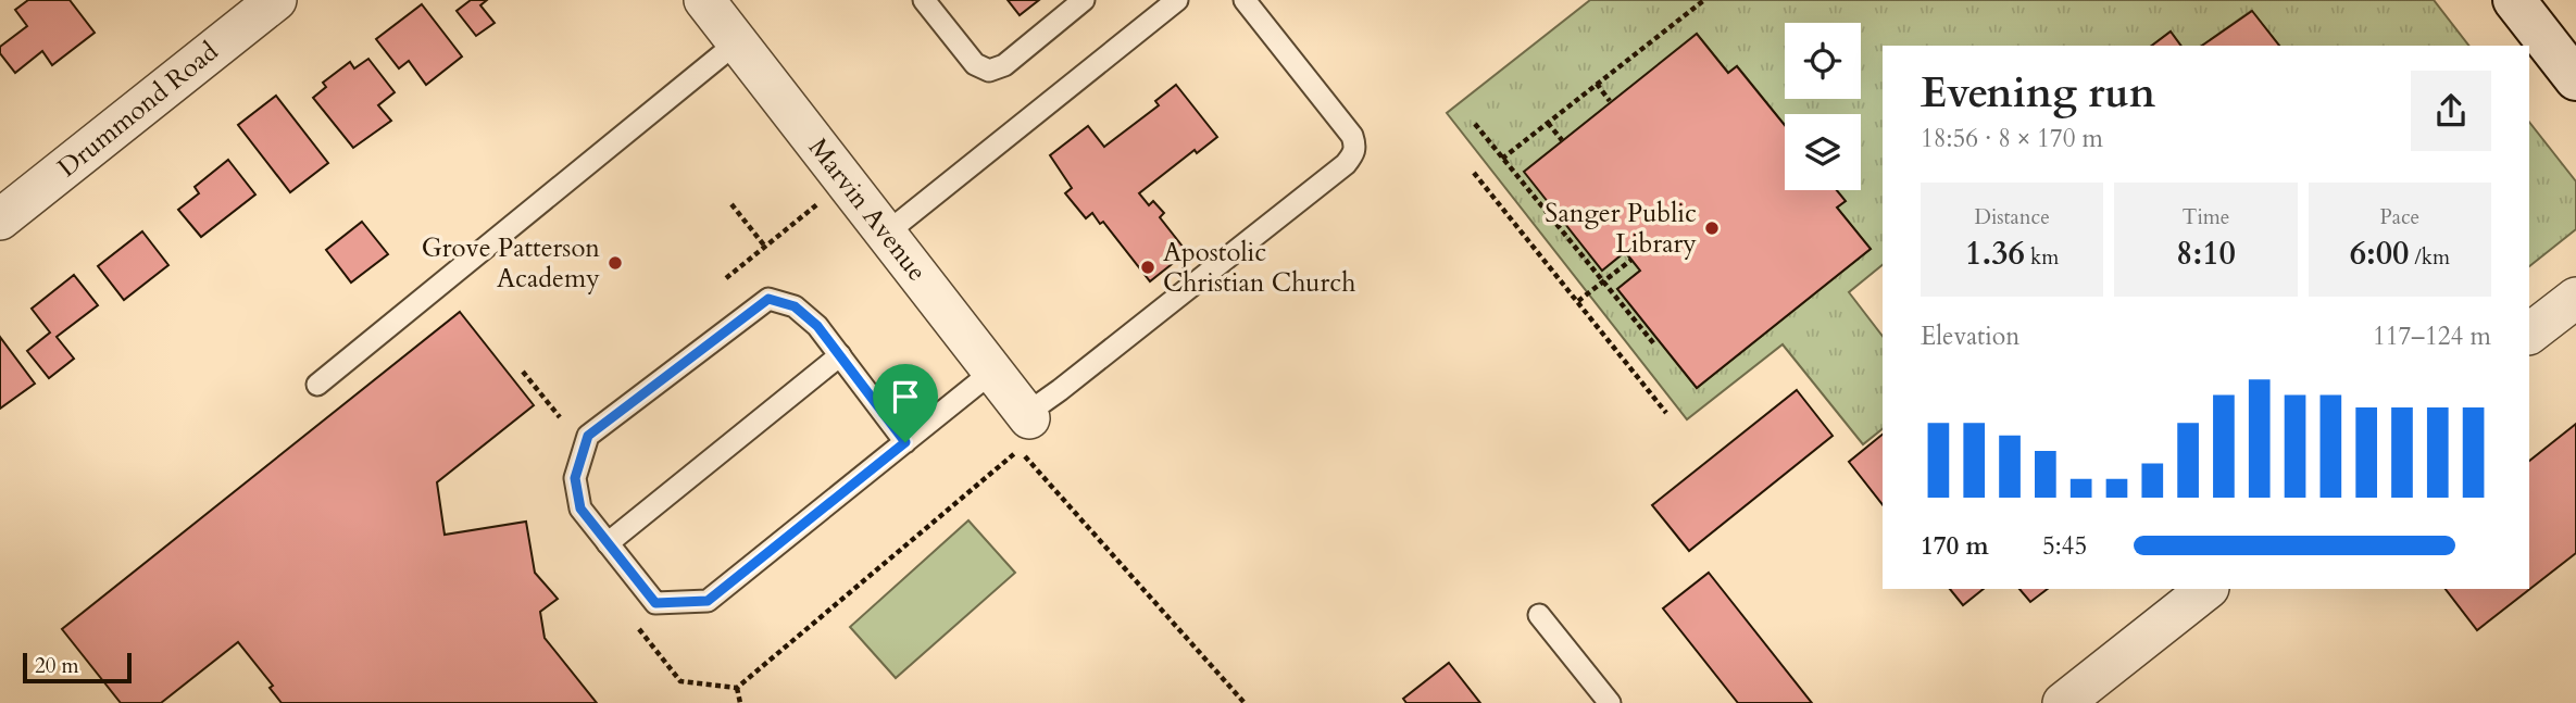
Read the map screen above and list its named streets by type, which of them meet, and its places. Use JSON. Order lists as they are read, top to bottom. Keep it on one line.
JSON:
{"streets":{"street":["Drummond Road","Marvin Avenue"]},"places":["Sanger Public Library","Grove Patterson Academy","Apostolic Christian Church"],"scale_bar":"20 m","page":{"heading":["Evening run","18:56 · 8 × 170 m"],"stats":[["Distance","1.36 km"],["Time","8:10"],["Pace","6:00 /km"]],"chart":["Elevation","117–124 m"],"list":[{"name":"170 m","note":"5:45"}],"scale":"20 m"}}
